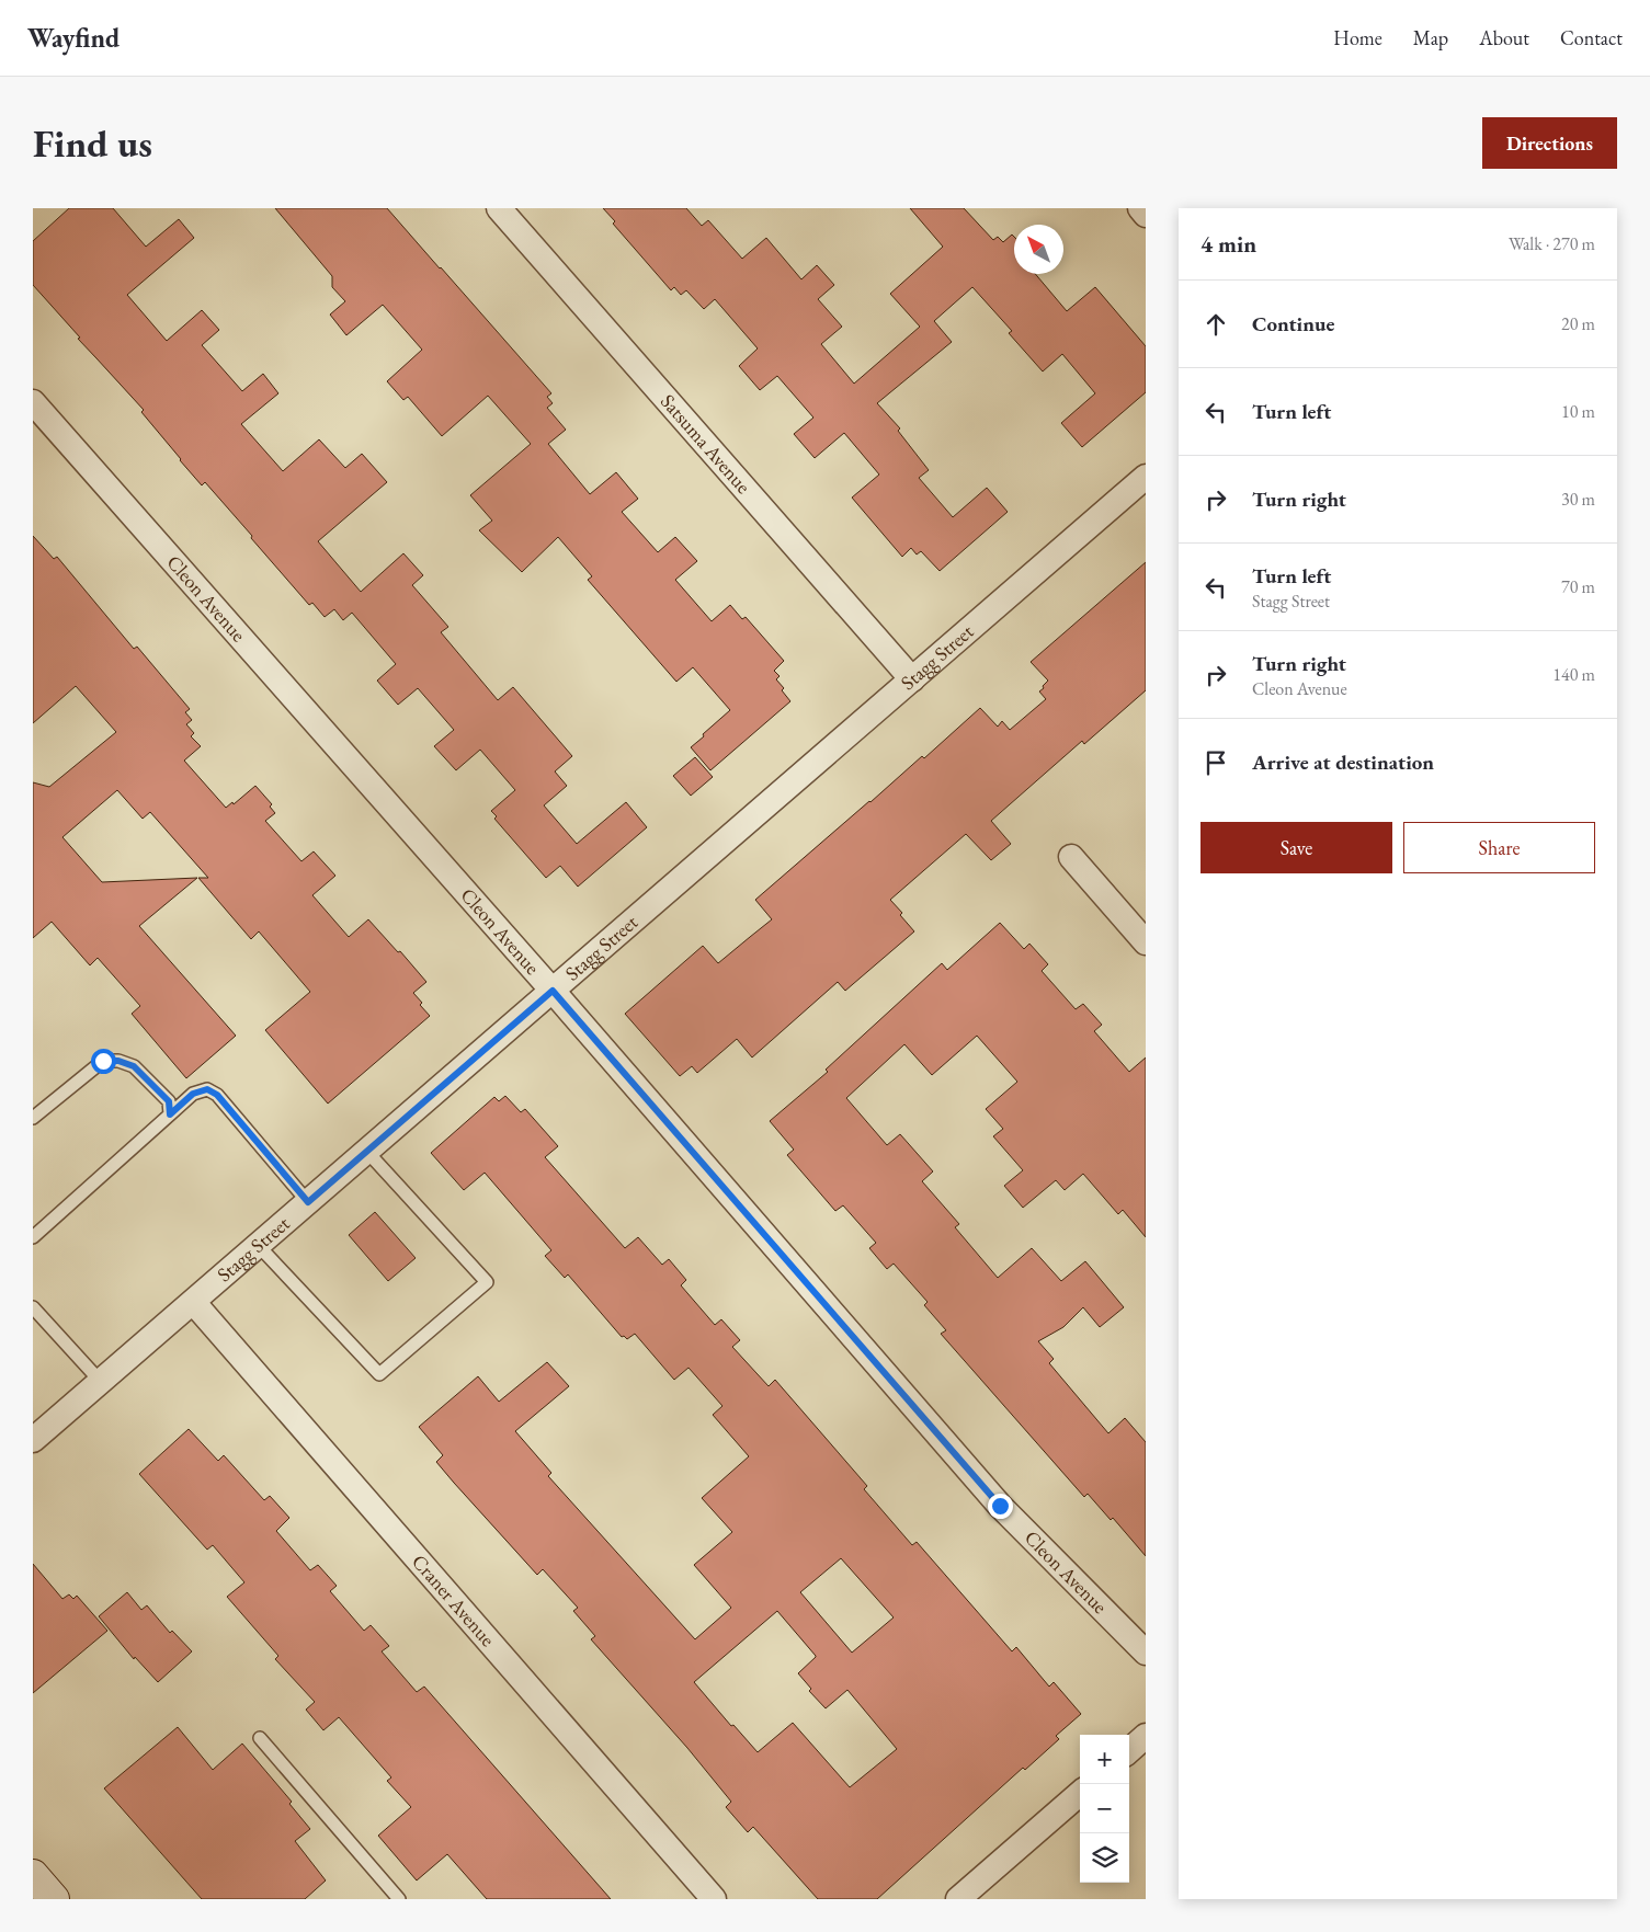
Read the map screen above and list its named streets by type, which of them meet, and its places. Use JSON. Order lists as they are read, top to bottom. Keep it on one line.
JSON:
{"streets":{"street":["Satsuma Avenue","Cleon Avenue","Stagg Street","Craner Avenue"]},"crossings":[["Satsuma Avenue","Stagg Street"],["Cleon Avenue","Stagg Street"],["Stagg Street","Craner Avenue"]],"north":"top left","page":{"header":"Wayfind","nav":["Home","Map","About","Contact"],"buttons":["Directions",["Save","Share"]],"title":"Find us","heading":["4 min","Walk · 270 m"],"list":[["Continue","20 m"],["Turn left","10 m"],["Turn right","30 m"],["Turn left","Stagg Street","70 m"],["Turn right","Cleon Avenue","140 m"],"Arrive at destination"],"map_buttons":["+","−"]}}
